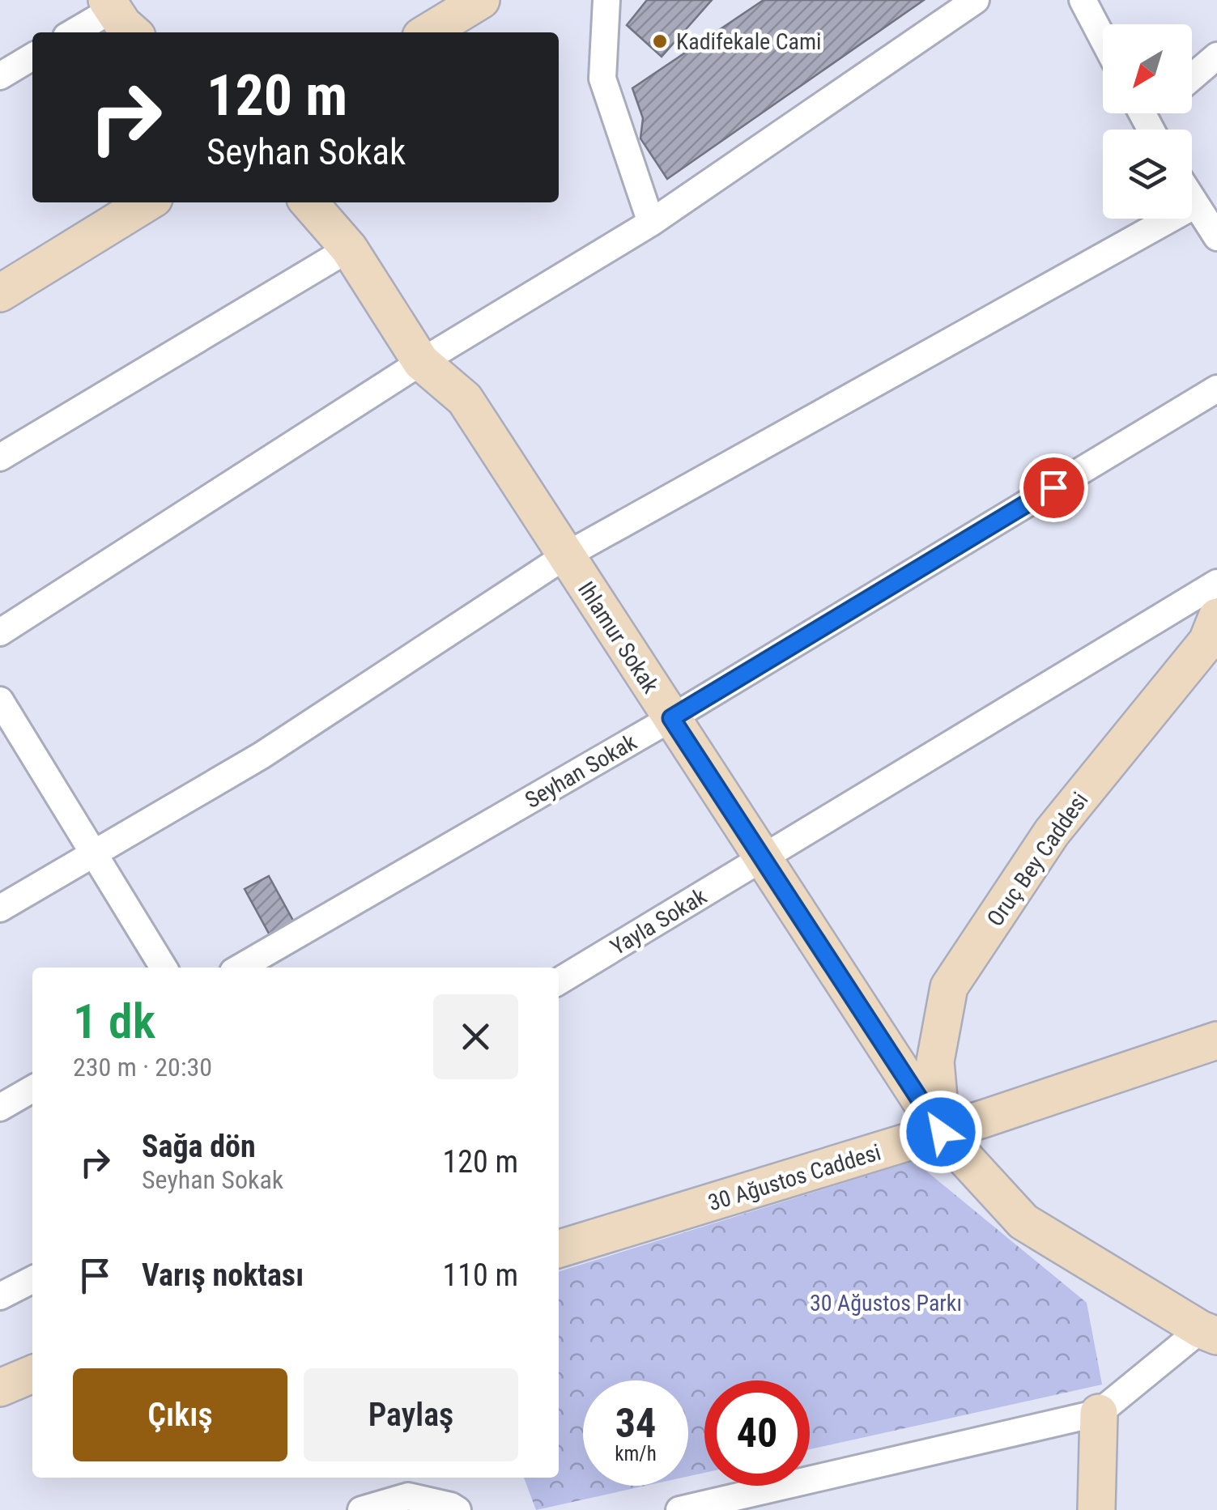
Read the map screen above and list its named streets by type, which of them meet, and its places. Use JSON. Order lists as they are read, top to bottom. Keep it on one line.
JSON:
{"streets":{"street":["Ihlamur Sokak","Seyhan Sokak","Oruç Bey Caddesi","Yayla Sokak","30 Ağustos Caddesi"]},"crossings":[["Ihlamur Sokak","Seyhan Sokak"],["Ihlamur Sokak","Oruç Bey Caddesi"],["Ihlamur Sokak","Yayla Sokak"],["Ihlamur Sokak","30 Ağustos Caddesi"],["Oruç Bey Caddesi","30 Ağustos Caddesi"]],"parks":["30 Ağustos Parkı"],"places":["Kadifekale Cami"],"north":"bottom left","page":{"turn":["120 m","Seyhan Sokak"],"heading":["1 dk","230 m · 20:30"],"list":[{"name":"Sağa dön","note":"Seyhan Sokak","value":"120 m"},{"name":"Varış noktası","value":"110 m"}],"buttons":["Çıkış","Paylaş"],"speed":"34 km/h","limit":"40"}}
